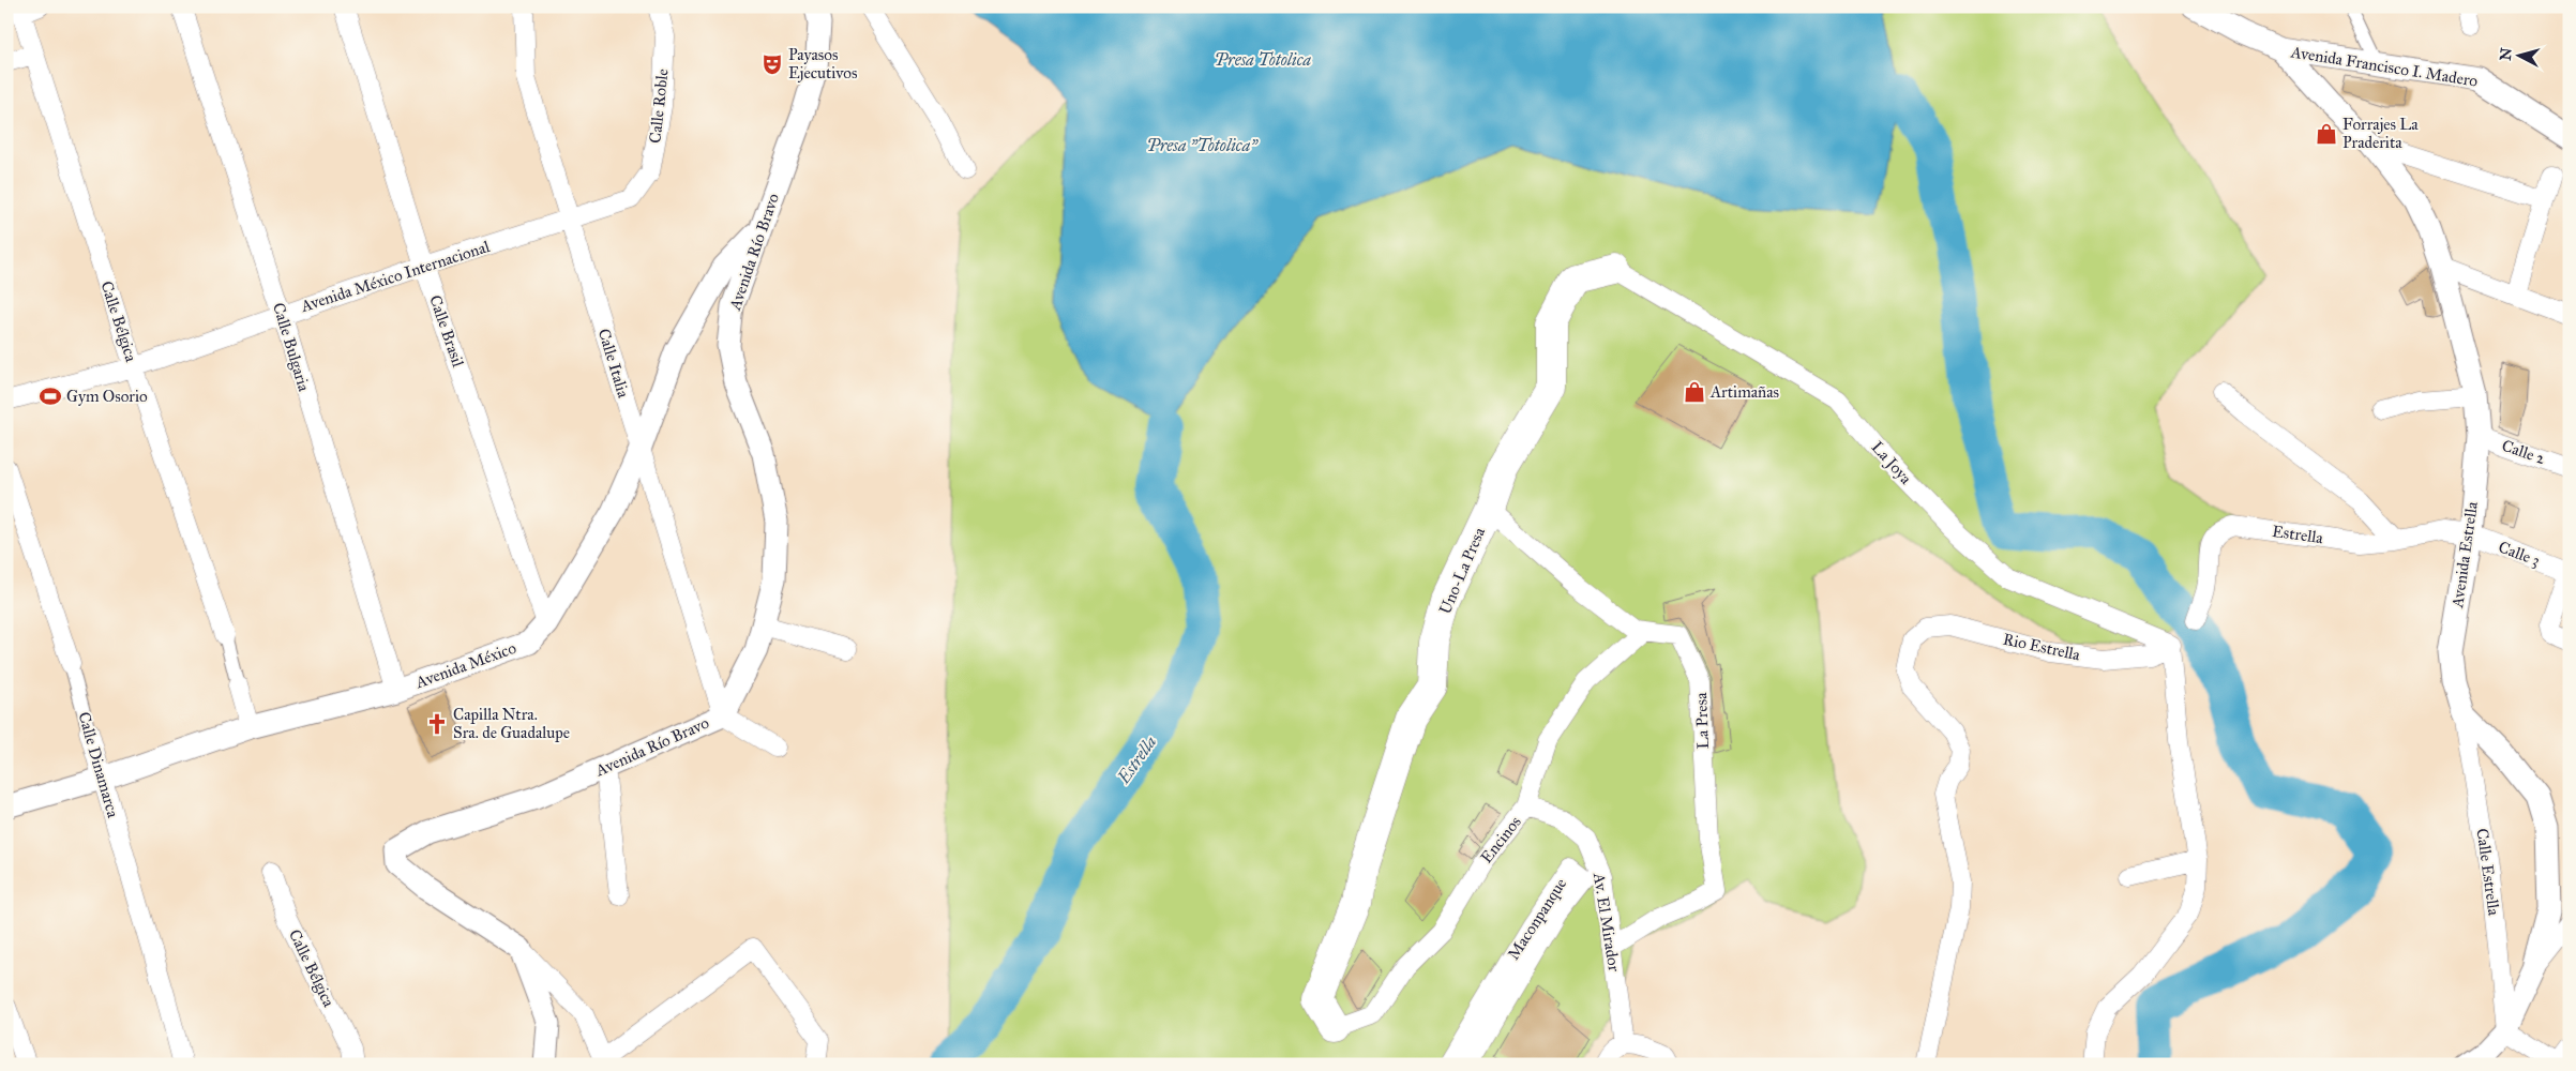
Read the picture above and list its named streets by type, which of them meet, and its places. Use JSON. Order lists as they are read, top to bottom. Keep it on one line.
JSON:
{"streets":{"highway":["Uno-La Presa"],"street":["Avenida Francisco I. Madero","Calle Roble","Avenida Río Bravo","Avenida México Internacional","Calle Bélgica","Calle Brasil","Calle Bulgaria","Calle Italia","Calle 2","La Joya","Estrella","Calle 3","Avenida Estrella","Rio Estrella","Avenida México","La Presa","Calle Dinamarca","Encinos","Calle Estrella","Maconpanque","Av. El Mirador"]},"crossings":[["Avenida Francisco I. Madero","Avenida Estrella"],["Calle Roble","Avenida México Internacional"],["Avenida Río Bravo","Calle Italia"],["Avenida Río Bravo","Avenida México"],["Avenida México Internacional","Calle Bélgica"],["Avenida México Internacional","Calle Brasil"],["Avenida México Internacional","Calle Bulgaria"],["Avenida México Internacional","Calle Italia"],["Calle Bélgica","Avenida México"],["Calle Brasil","Avenida México"],["Calle Bulgaria","Avenida México"],["Calle Italia","Avenida México"],["Calle 2","Avenida Estrella"],["La Joya","Uno-La Presa"],["La Joya","Rio Estrella"],["Estrella","Calle 3"],["Estrella","Avenida Estrella"],["Calle 3","Avenida Estrella"],["Avenida Estrella","Calle Estrella"],["Uno-La Presa","La Presa"],["Uno-La Presa","Encinos"],["Avenida México","Calle Dinamarca"],["La Presa","Encinos"],["La Presa","Av. El Mirador"],["Encinos","Av. El Mirador"]],"water":["Presa Totolica","Presa \"Totolica\"","Estrella"],"places":{"theatre":["Payasos Ejecutivos"],"shop":["Forrajes La Praderita","Artimañas"],"sports":["Gym Osorio"],"church":["Capilla Ntra. Sra. de Guadalupe"]},"north":"left"}
